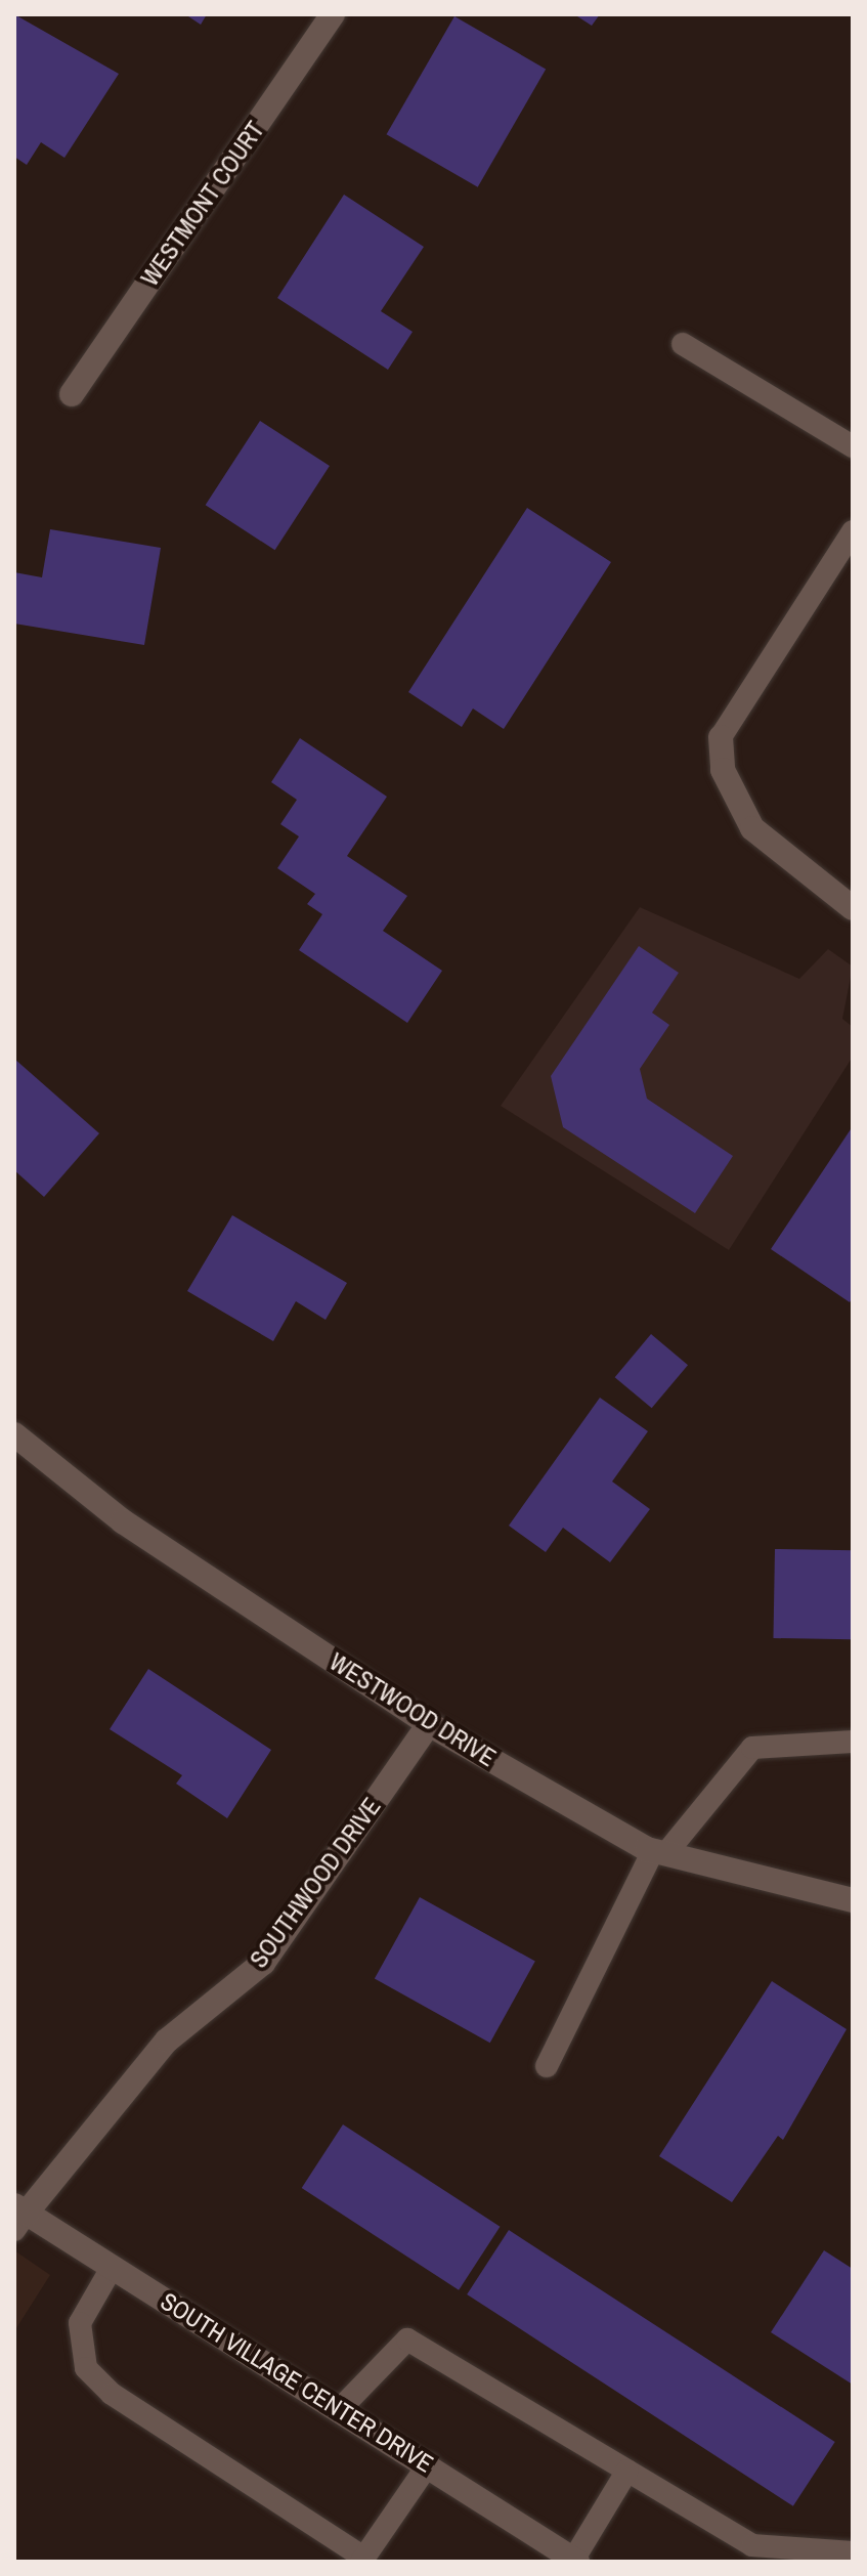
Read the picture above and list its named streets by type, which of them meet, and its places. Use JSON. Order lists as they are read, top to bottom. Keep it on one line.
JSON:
{"streets":{"street":["WESTMONT COURT","WESTWOOD DRIVE","SOUTHWOOD DRIVE","SOUTH VILLAGE CENTER DRIVE"]},"crossings":[["WESTWOOD DRIVE","SOUTHWOOD DRIVE"],["SOUTHWOOD DRIVE","SOUTH VILLAGE CENTER DRIVE"]]}
